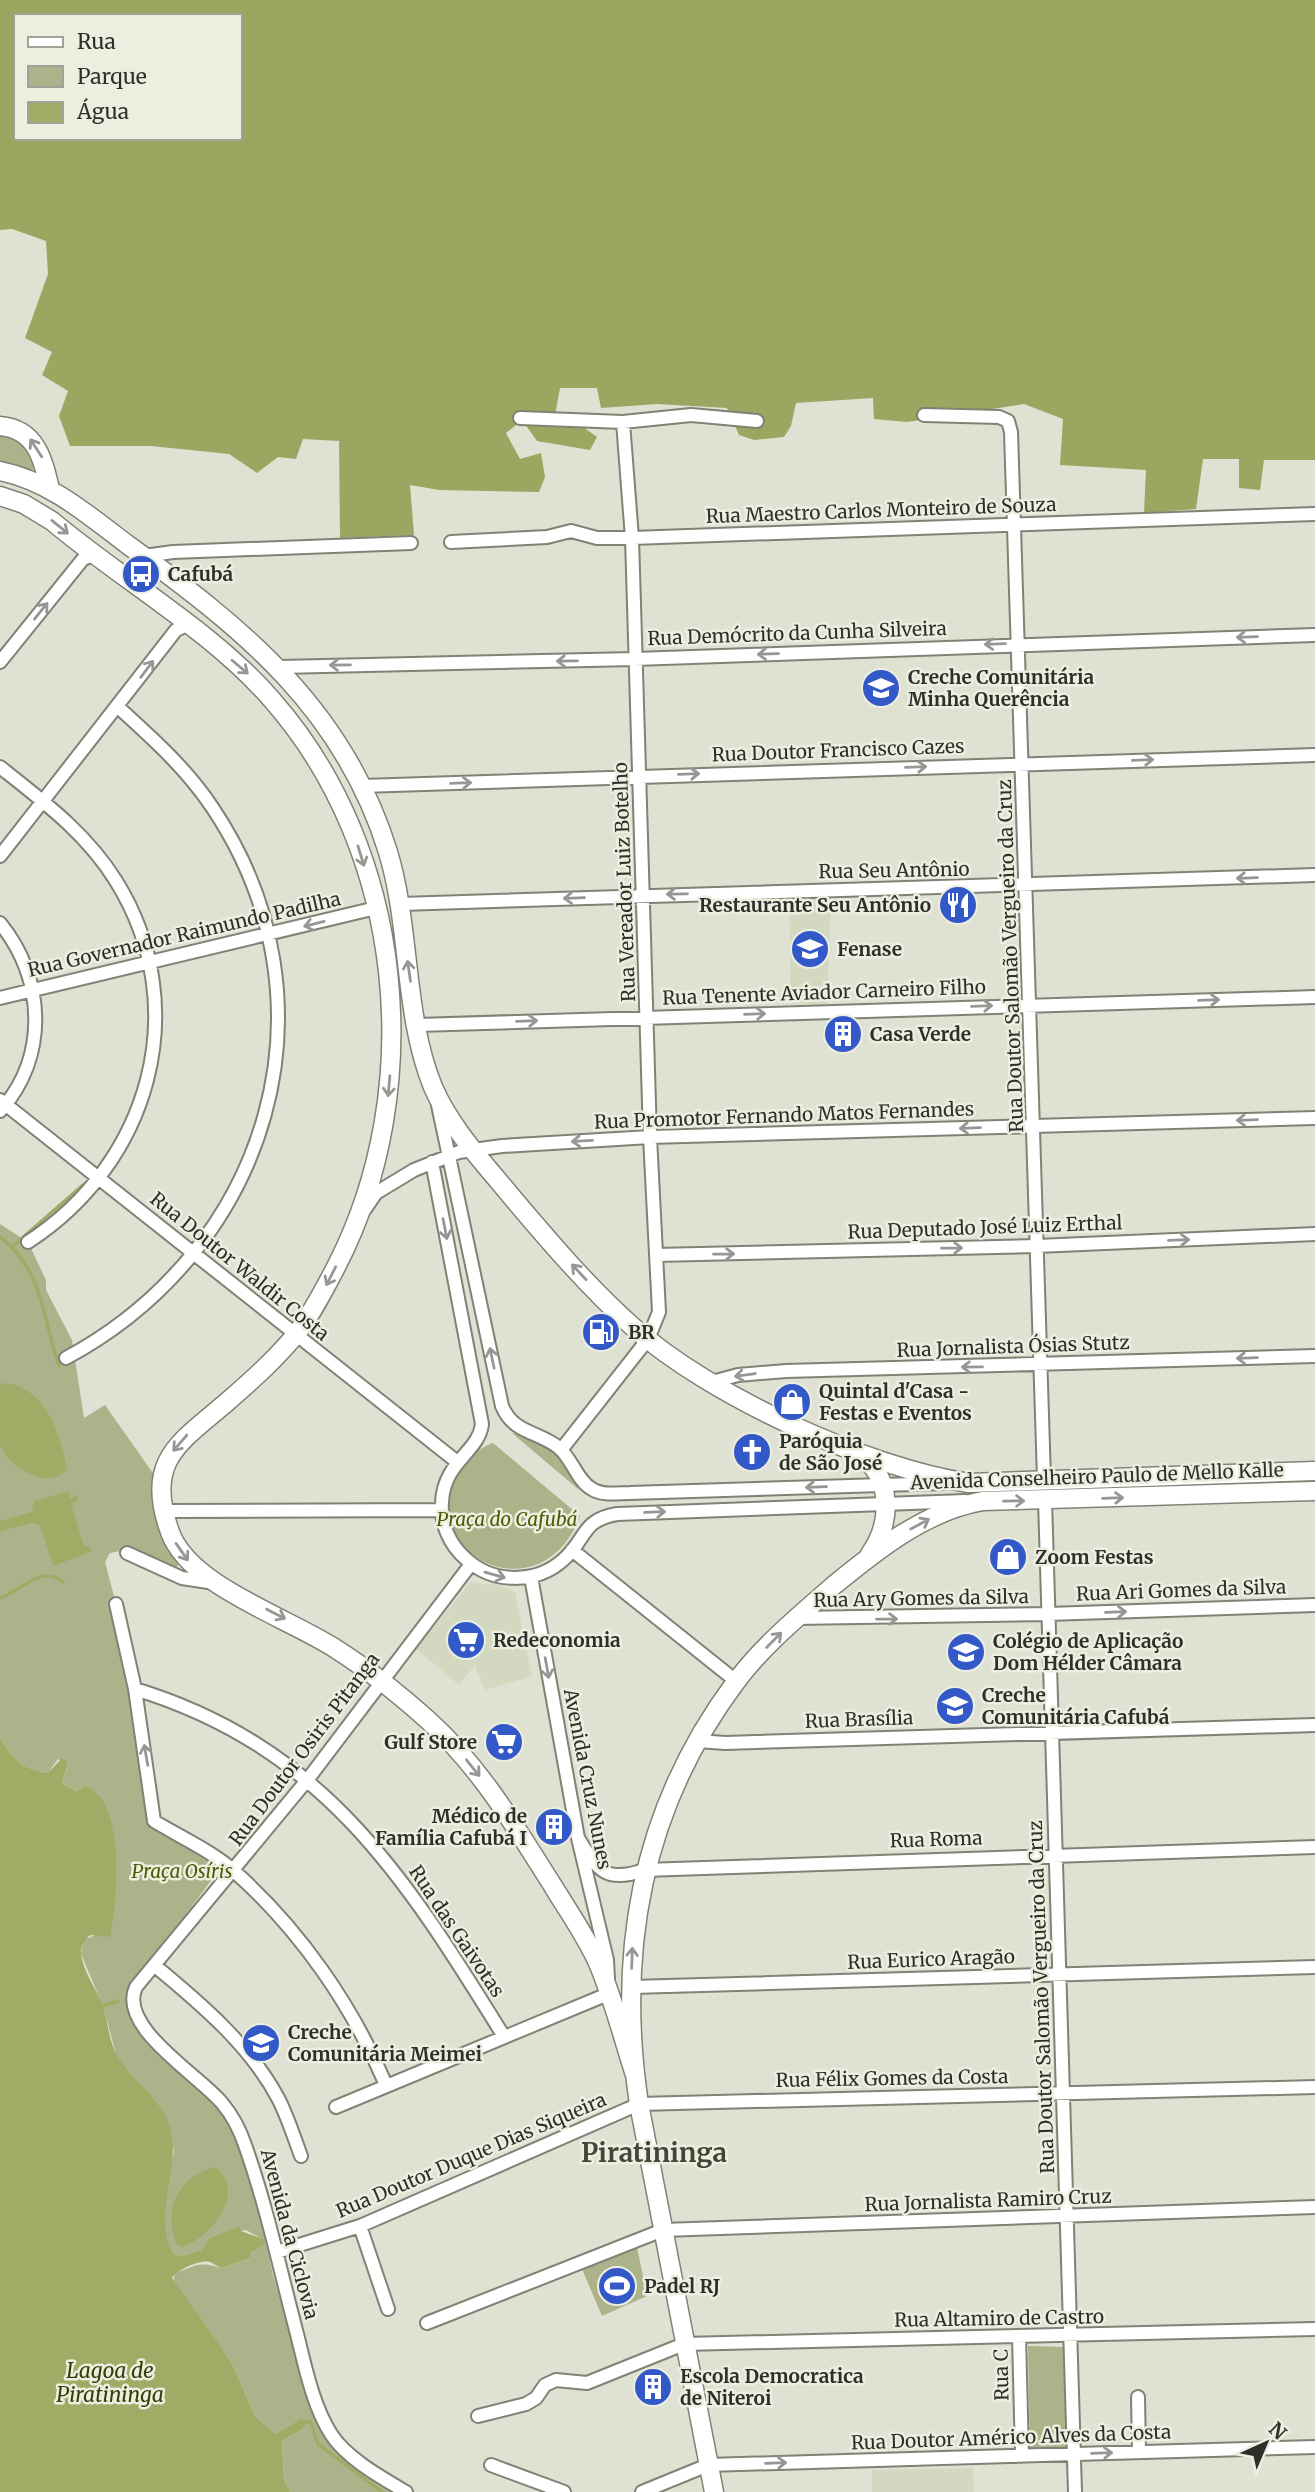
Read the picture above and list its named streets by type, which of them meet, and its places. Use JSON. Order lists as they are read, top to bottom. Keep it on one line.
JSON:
{"streets":{"main road":["Avenida Conselheiro Paulo de Mello Kalle"],"street":["Rua Maestro Carlos Monteiro de Souza","Rua Demócrito da Cunha Silveira","Rua Doutor Francisco Cazes","Rua Seu Antônio","Rua Vereador Luiz Botelho","Rua Governador Raimundo Padilha","Rua Doutor Salomão Vergueiro da Cruz","Rua Tenente Aviador Carneiro Filho","Rua Promotor Fernando Matos Fernandes","Rua Deputado José Luiz Erthal","Rua Doutor Waldir Costa","Rua Jornalista Ósias Stutz","Rua Ari Gomes da Silva","Rua Ary Gomes da Silva","Rua Brasília","Rua Doutor Osiris Pitanga","Avenida Cruz Nunes","Rua Roma","Rua das Gaivotas","Rua Eurico Aragão","Rua Félix Gomes da Costa","Rua Doutor Duque Dias Siqueira","Rua Jornalista Ramiro Cruz","Avenida da Ciclovia","Rua Altamiro de Castro","Rua C","Rua Doutor Américo Alves da Costa"]},"crossings":[["Rua Maestro Carlos Monteiro de Souza","Rua Vereador Luiz Botelho"],["Rua Maestro Carlos Monteiro de Souza","Rua Doutor Salomão Vergueiro da Cruz"],["Rua Demócrito da Cunha Silveira","Rua Vereador Luiz Botelho"],["Rua Demócrito da Cunha Silveira","Rua Doutor Salomão Vergueiro da Cruz"],["Rua Doutor Francisco Cazes","Rua Vereador Luiz Botelho"],["Rua Doutor Francisco Cazes","Rua Doutor Salomão Vergueiro da Cruz"],["Rua Seu Antônio","Rua Vereador Luiz Botelho"],["Rua Seu Antônio","Rua Doutor Salomão Vergueiro da Cruz"],["Rua Vereador Luiz Botelho","Rua Tenente Aviador Carneiro Filho"],["Rua Vereador Luiz Botelho","Rua Promotor Fernando Matos Fernandes"],["Rua Vereador Luiz Botelho","Rua Deputado José Luiz Erthal"],["Rua Doutor Salomão Vergueiro da Cruz","Rua Tenente Aviador Carneiro Filho"],["Rua Doutor Salomão Vergueiro da Cruz","Rua Promotor Fernando Matos Fernandes"],["Rua Doutor Salomão Vergueiro da Cruz","Rua Deputado José Luiz Erthal"],["Rua Doutor Salomão Vergueiro da Cruz","Rua Jornalista Ósias Stutz"],["Rua Doutor Salomão Vergueiro da Cruz","Avenida Conselheiro Paulo de Mello Kalle"],["Rua Doutor Salomão Vergueiro da Cruz","Rua Ari Gomes da Silva"],["Rua Doutor Salomão Vergueiro da Cruz","Rua Ary Gomes da Silva"],["Rua Doutor Salomão Vergueiro da Cruz","Rua Brasília"],["Rua Doutor Salomão Vergueiro da Cruz","Rua Roma"],["Rua Doutor Salomão Vergueiro da Cruz","Rua Eurico Aragão"],["Rua Doutor Salomão Vergueiro da Cruz","Rua Félix Gomes da Costa"],["Rua Doutor Salomão Vergueiro da Cruz","Rua Jornalista Ramiro Cruz"],["Rua Doutor Salomão Vergueiro da Cruz","Rua Altamiro de Castro"],["Rua Doutor Salomão Vergueiro da Cruz","Rua Doutor Américo Alves da Costa"],["Rua Ari Gomes da Silva","Rua Ary Gomes da Silva"],["Rua Doutor Osiris Pitanga","Rua das Gaivotas"],["Rua Doutor Osiris Pitanga","Avenida da Ciclovia"],["Avenida Cruz Nunes","Rua Roma"],["Rua Félix Gomes da Costa","Rua Doutor Duque Dias Siqueira"],["Rua Doutor Duque Dias Siqueira","Avenida da Ciclovia"],["Rua Altamiro de Castro","Rua C"],["Rua C","Rua Doutor Américo Alves da Costa"]],"one_way":["Rua Demócrito da Cunha Silveira","Rua Doutor Francisco Cazes","Rua Seu Antônio","Rua Tenente Aviador Carneiro Filho","Rua Promotor Fernando Matos Fernandes","Rua Deputado José Luiz Erthal","Rua Jornalista Ósias Stutz","Rua Ari Gomes da Silva","Rua Ary Gomes da Silva","Avenida Cruz Nunes","Rua Doutor Américo Alves da Costa"],"districts":["Piratininga"],"water":["Lagoa de Piratininga"],"parks":["Praça do Cafubá","Praça Osíris"],"places":{"bus stop":["Cafubá"],"school or university":["Creche Comunitária Minha Querência","Fenase","Colégio de Aplicação Dom Hélder Câmara","Creche Comunitária Cafubá","Creche Comunitária Meimei"],"restaurant":["Restaurante Seu Antônio"],"building":["Casa Verde","Médico de Família Cafubá I","Escola Democratica de Niteroi"],"fuel station":["BR"],"shop":["Quintal d'Casa - Festas e Eventos","Zoom Festas"],"church":["Paróquia de São José"],"supermarket":["Redeconomia","Gulf Store"],"sports":["Padel RJ"]},"legend":["Rua","Parque","Água"],"north":"top right"}
